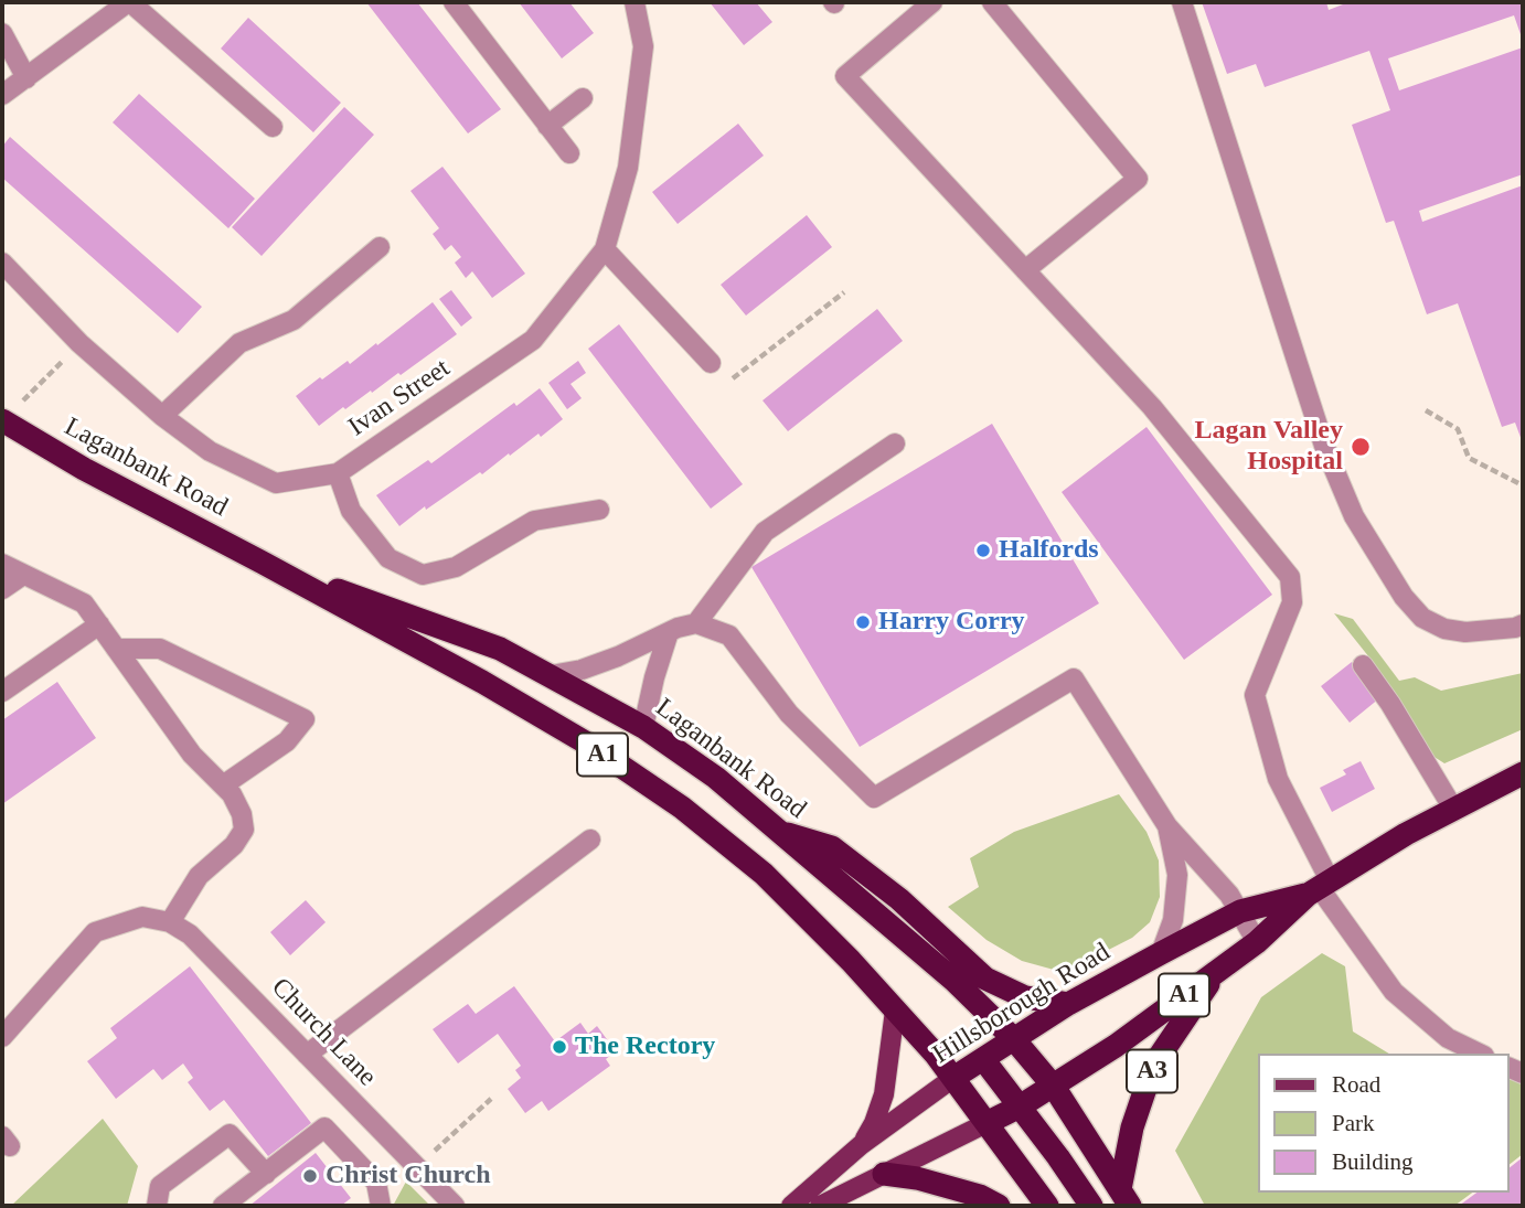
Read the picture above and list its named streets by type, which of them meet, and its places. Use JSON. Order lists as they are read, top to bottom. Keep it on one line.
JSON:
{"streets":{"highway":["Laganbank Road","A1","Hillsborough Road","A3"],"street":["Ivan Street","Church Lane"]},"crossings":[["Laganbank Road","A1"],["Laganbank Road","Hillsborough Road"],["Laganbank Road","A3"],["A1","Hillsborough Road"],["Hillsborough Road","A3"]],"places":["Lagan Valley Hospital","Halfords","Harry Corry","The Rectory","Christ Church"],"legend":["Road","Park","Building"]}
